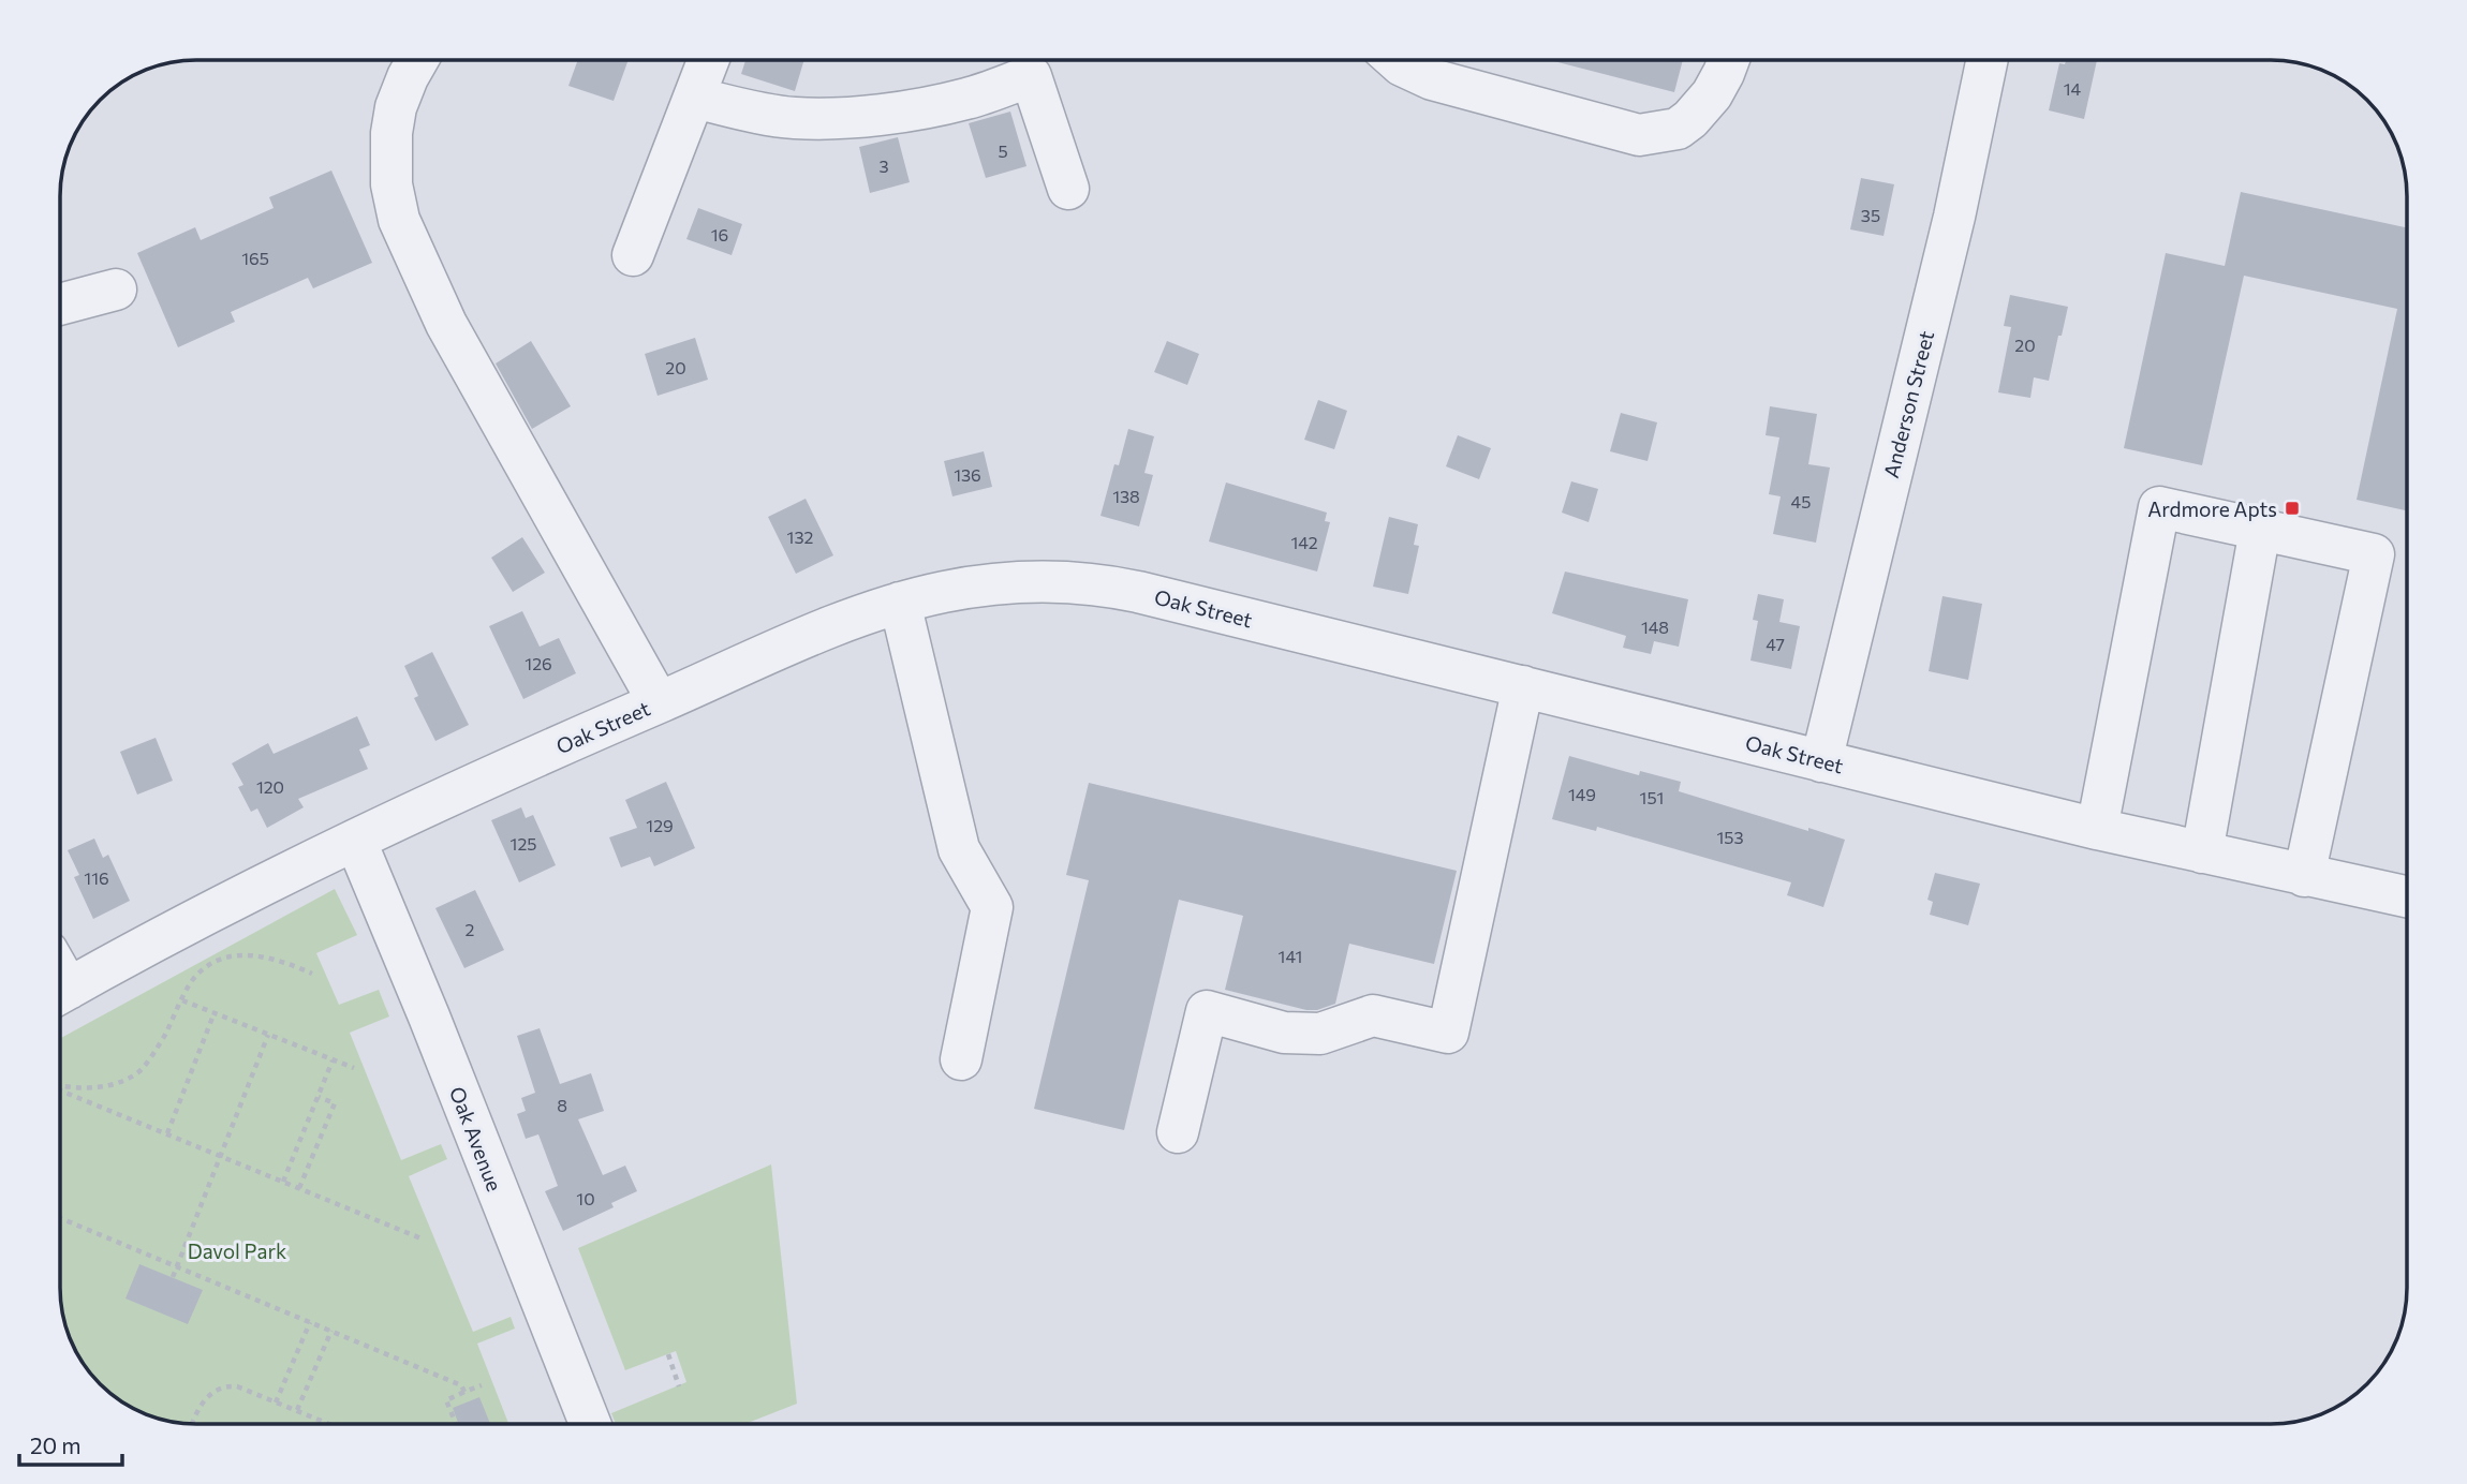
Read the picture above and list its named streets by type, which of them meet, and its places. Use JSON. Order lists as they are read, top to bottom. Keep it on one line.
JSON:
{"streets":{"street":["Anderson Street","Oak Street","Oak Avenue"]},"crossings":[["Anderson Street","Oak Street"],["Oak Street","Oak Avenue"]],"parks":["Davol Park"],"places":{"transit":["Ardmore Apts"]},"house_numbers":["14","5","3","35","16","165","20","20","136","138","45","132","142","148","47","126","120","149","151","129","153","125","116","2","141","8","10"],"scale_bar":"20 m"}
